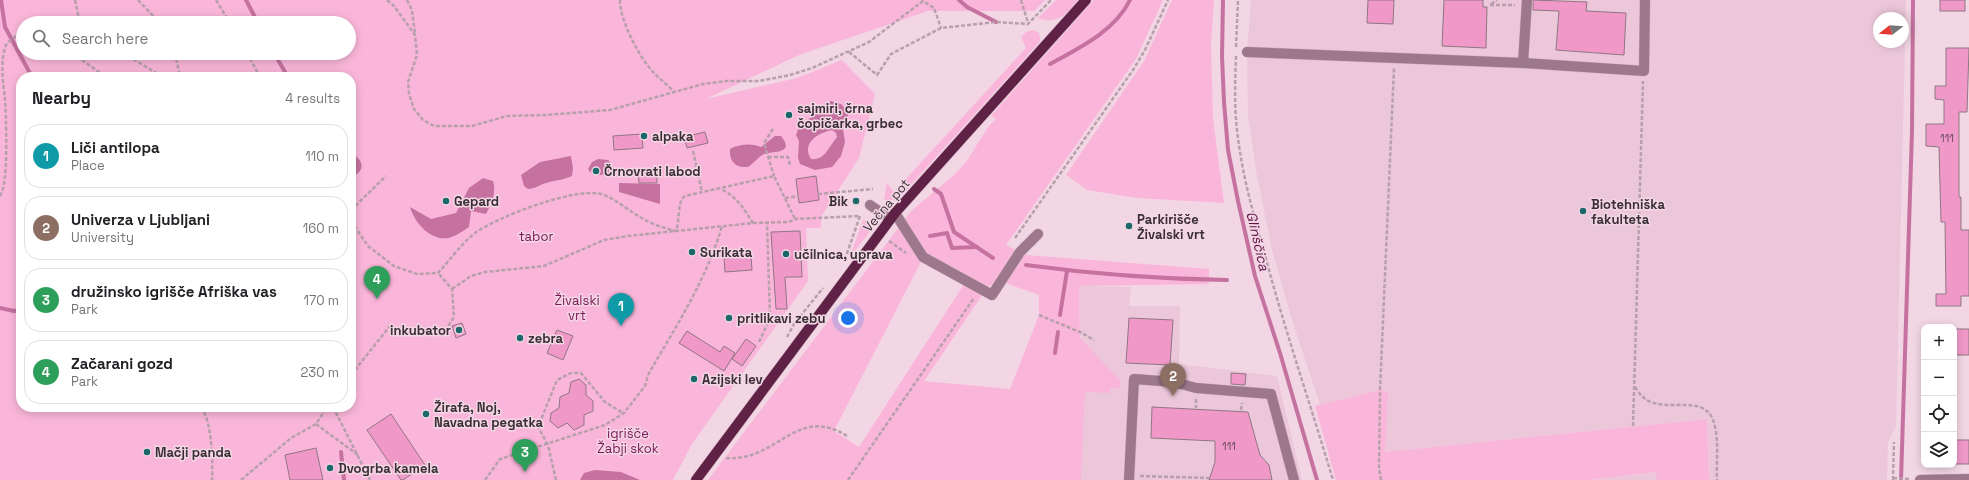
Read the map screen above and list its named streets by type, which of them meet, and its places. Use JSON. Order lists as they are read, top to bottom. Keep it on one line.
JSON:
{"streets":{"main road":["Večna pot"]},"water":["Glinščica"],"parks":["tabor","Živalski vrt","igrišče Žabji skok"],"places":["sajmiri, črna čopičarka, grbec","alpaka","Črnovrati labod","Gepard","Bik","Biotehniška fakulteta","Parkirišče Živalski vrt","Surikata","učilnica, uprava","pritlikavi zebu","inkubator","zebra","Azijski lev","Žirafa, Noj, Navadna pegatka","Mačji panda","Dvogrba kamela"],"house_numbers":["111","111"],"north":"left","page":{"search":"Search here","heading":["Nearby","4 results"],"list":[{"mark":"1","name":"Liči antilopa","note":"Place","value":"110 m"},{"mark":"2","name":"Univerza v Ljubljani","note":"University","value":"160 m"},{"mark":"3","name":"družinsko igrišče Afriška vas","note":"Park","value":"170 m"},{"mark":"4","name":"Začarani gozd","note":"Park","value":"230 m"}],"pins":["4","1","2","3"],"map_buttons":["+","−"]}}
